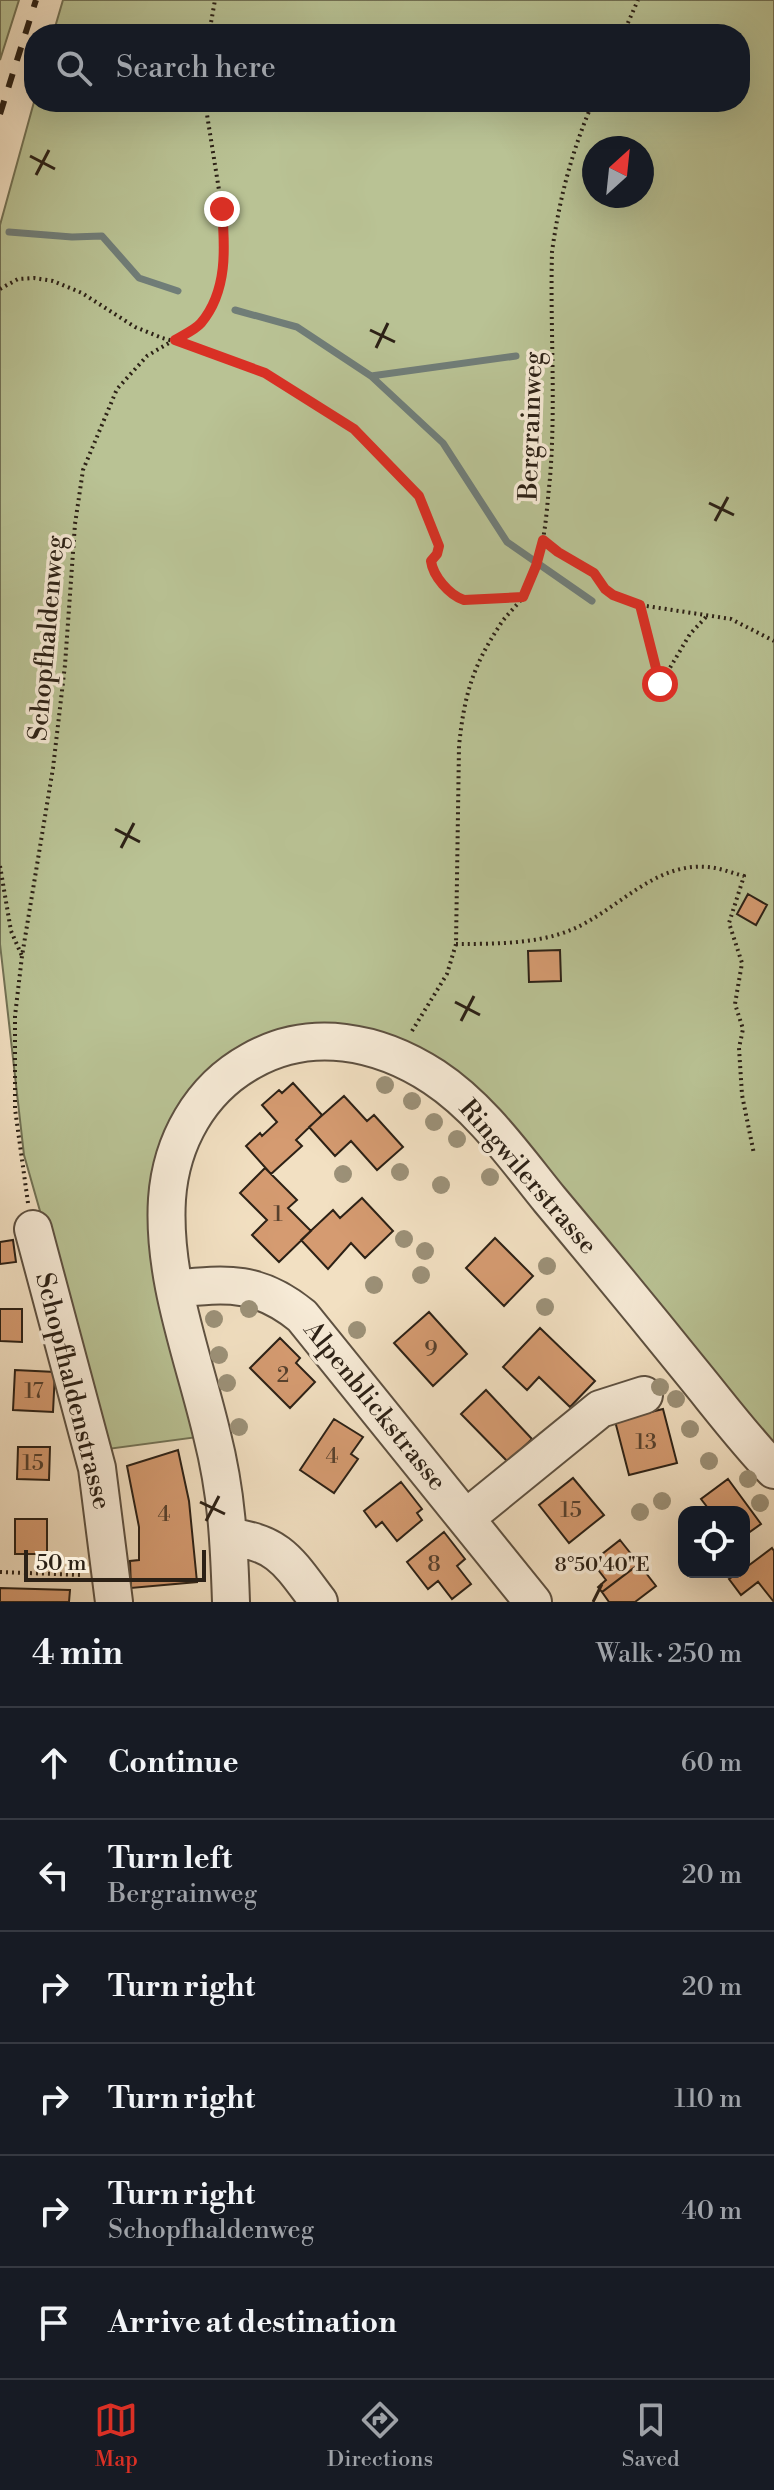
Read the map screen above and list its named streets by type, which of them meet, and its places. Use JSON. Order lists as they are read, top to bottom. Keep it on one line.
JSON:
{"streets":{"street":["Ringwilerstrasse","Schopfhaldenstrasse","Alpenblickstrasse"],"path":["Bergrainweg","Schopfhaldenweg"]},"crossings":[["Bergrainweg","Ringwilerstrasse"],["Schopfhaldenweg","Schopfhaldenstrasse"],["Ringwilerstrasse","Alpenblickstrasse"]],"house_numbers":["1","9","2","17","13","4","15","15","4","8"],"scale_bar":"50 m","north":"top right","page":{"search":"Search here","scale":"50 m","heading":["4 min","Walk · 250 m"],"list":[["Continue","60 m"],["Turn left","Bergrainweg","20 m"],["Turn right","20 m"],["Turn right","110 m"],["Turn right","Schopfhaldenweg","40 m"],"Arrive at destination"],"nav":["Map","Directions","Saved"]},"coordinates":["8°50'40\"E"]}
